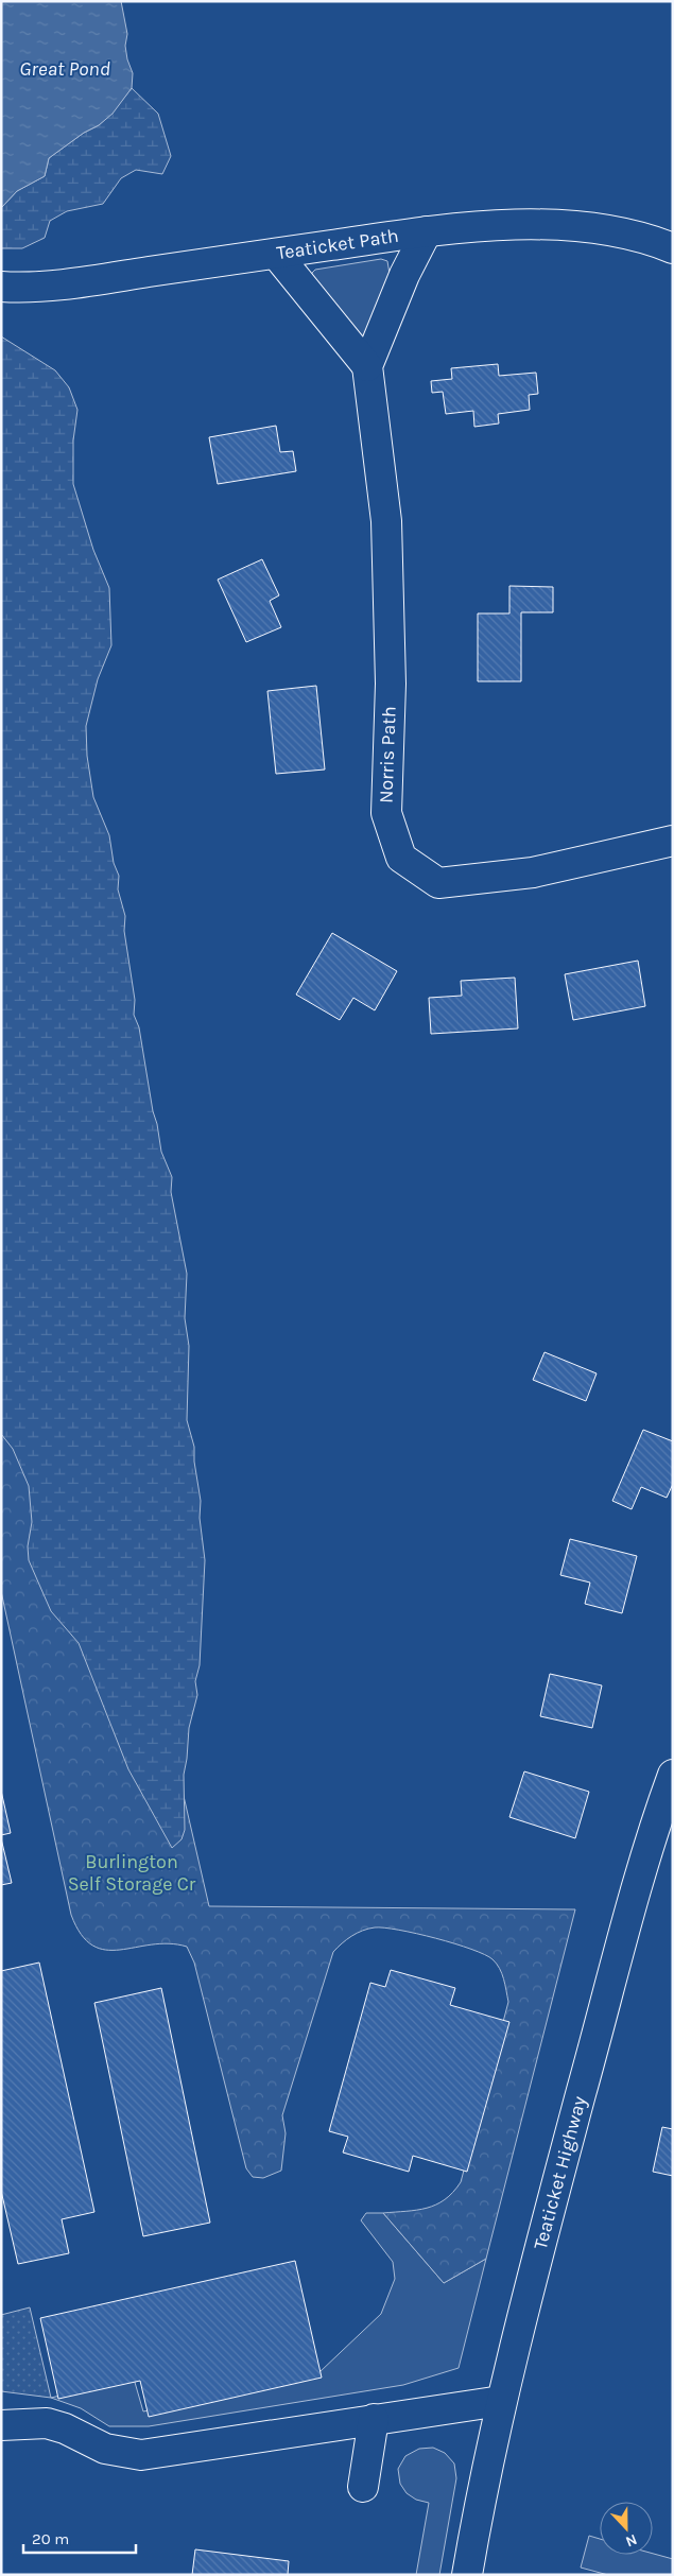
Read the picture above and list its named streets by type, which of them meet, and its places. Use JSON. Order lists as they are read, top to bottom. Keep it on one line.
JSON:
{"streets":{"street":["Teaticket Path","Norris Path","Teaticket Highway"]},"crossings":[["Teaticket Path","Norris Path"]],"water":["Great Pond"],"parks":["Burlington Self Storage Cr"],"scale_bar":"20 m","north":"bottom"}
